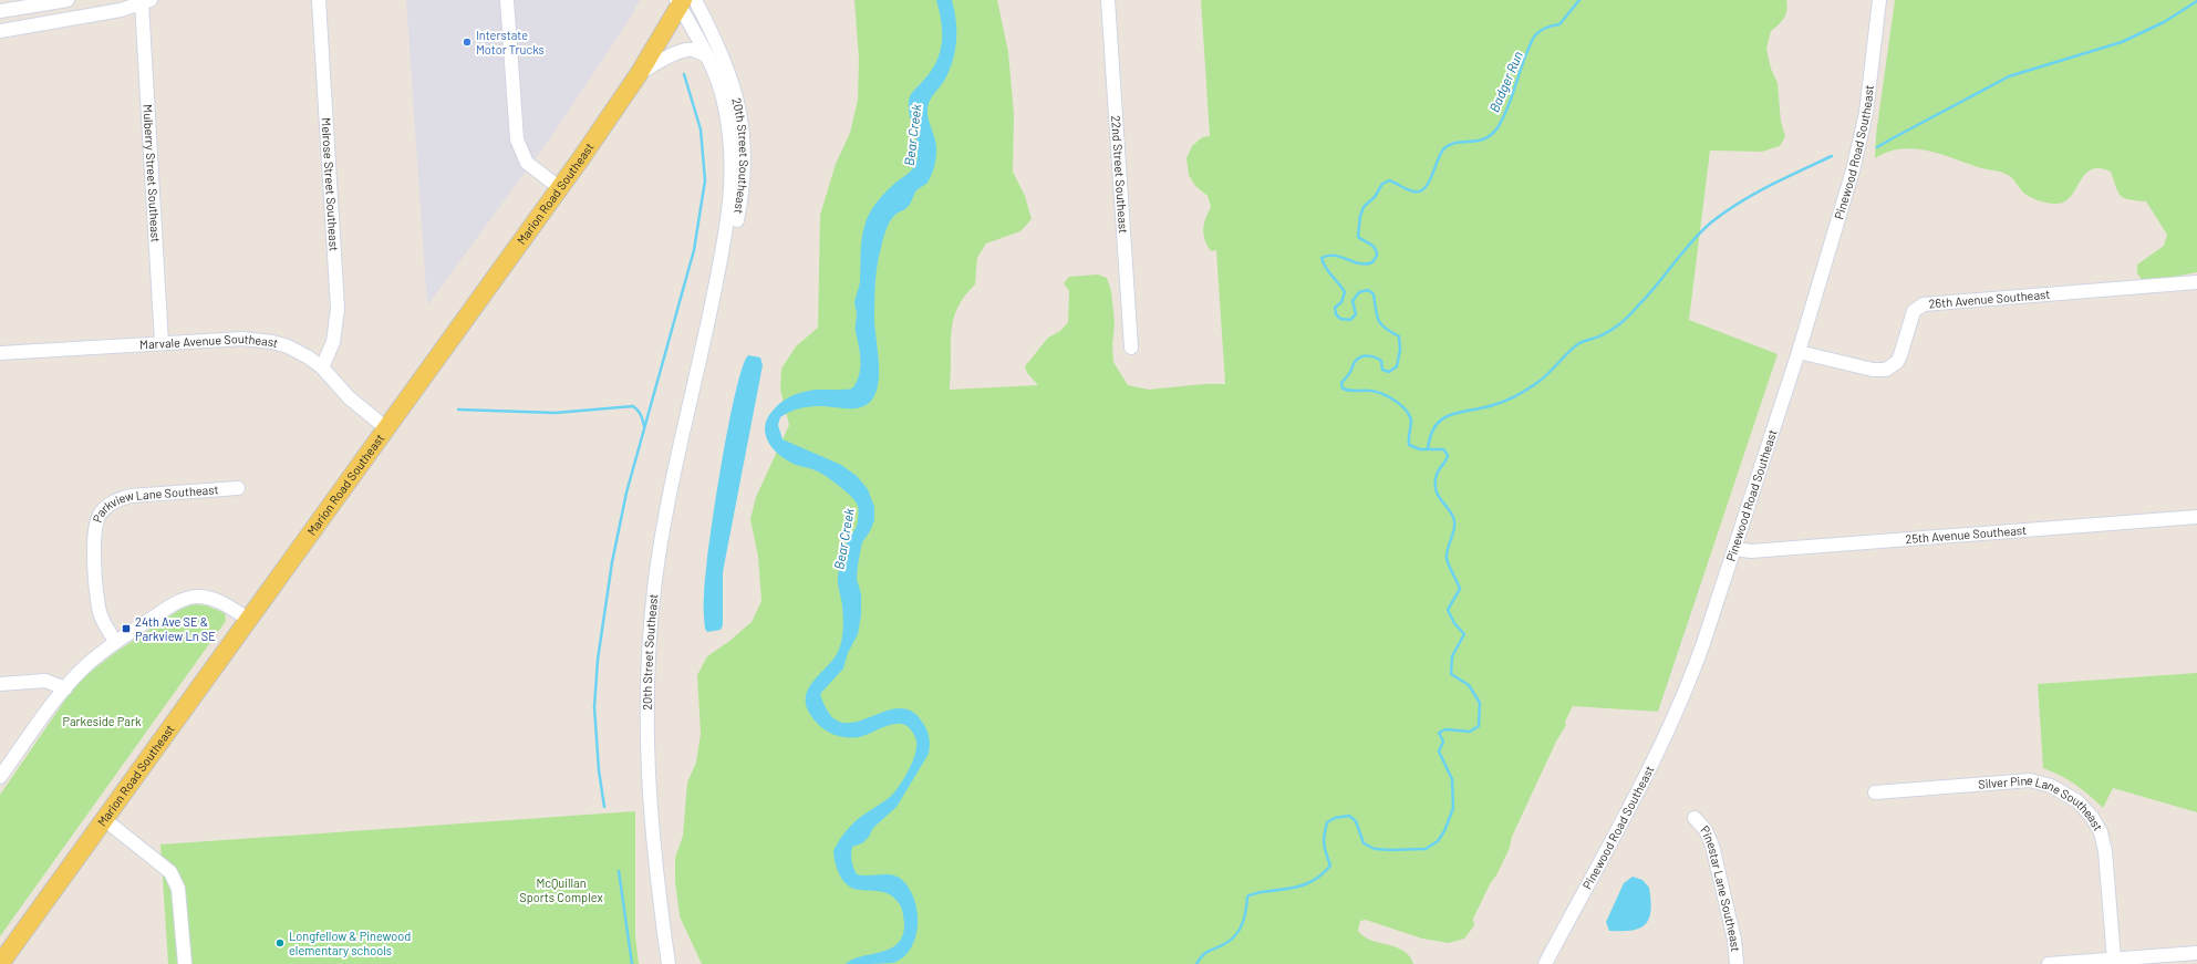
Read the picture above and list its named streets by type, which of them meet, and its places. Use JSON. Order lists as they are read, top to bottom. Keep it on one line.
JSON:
{"streets":{"main road":["Marion Road Southeast"],"street":["Pinewood Road Southeast","20th Street Southeast","Mulberry Street Southeast","22nd Street Southeast","Melrose Street Southeast","26th Avenue Southeast","Marvale Avenue Southeast","Parkview Lane Southeast","25th Avenue Southeast","Silver Pine Lane Southeast","Pinestar Lane Southeast"]},"crossings":[["Pinewood Road Southeast","26th Avenue Southeast"],["Pinewood Road Southeast","25th Avenue Southeast"],["20th Street Southeast","Marion Road Southeast"],["Mulberry Street Southeast","Marvale Avenue Southeast"],["Melrose Street Southeast","Marvale Avenue Southeast"],["Marion Road Southeast","Marvale Avenue Southeast"]],"water":["Badger Run","Bear Creek"],"parks":["Parkeside Park","McQuillan Sports Complex"],"places":{"other":["Interstate Motor Trucks","Longfellow & Pinewood elementary schools"],"transit":["24th Ave SE & Parkview Ln SE"]}}
